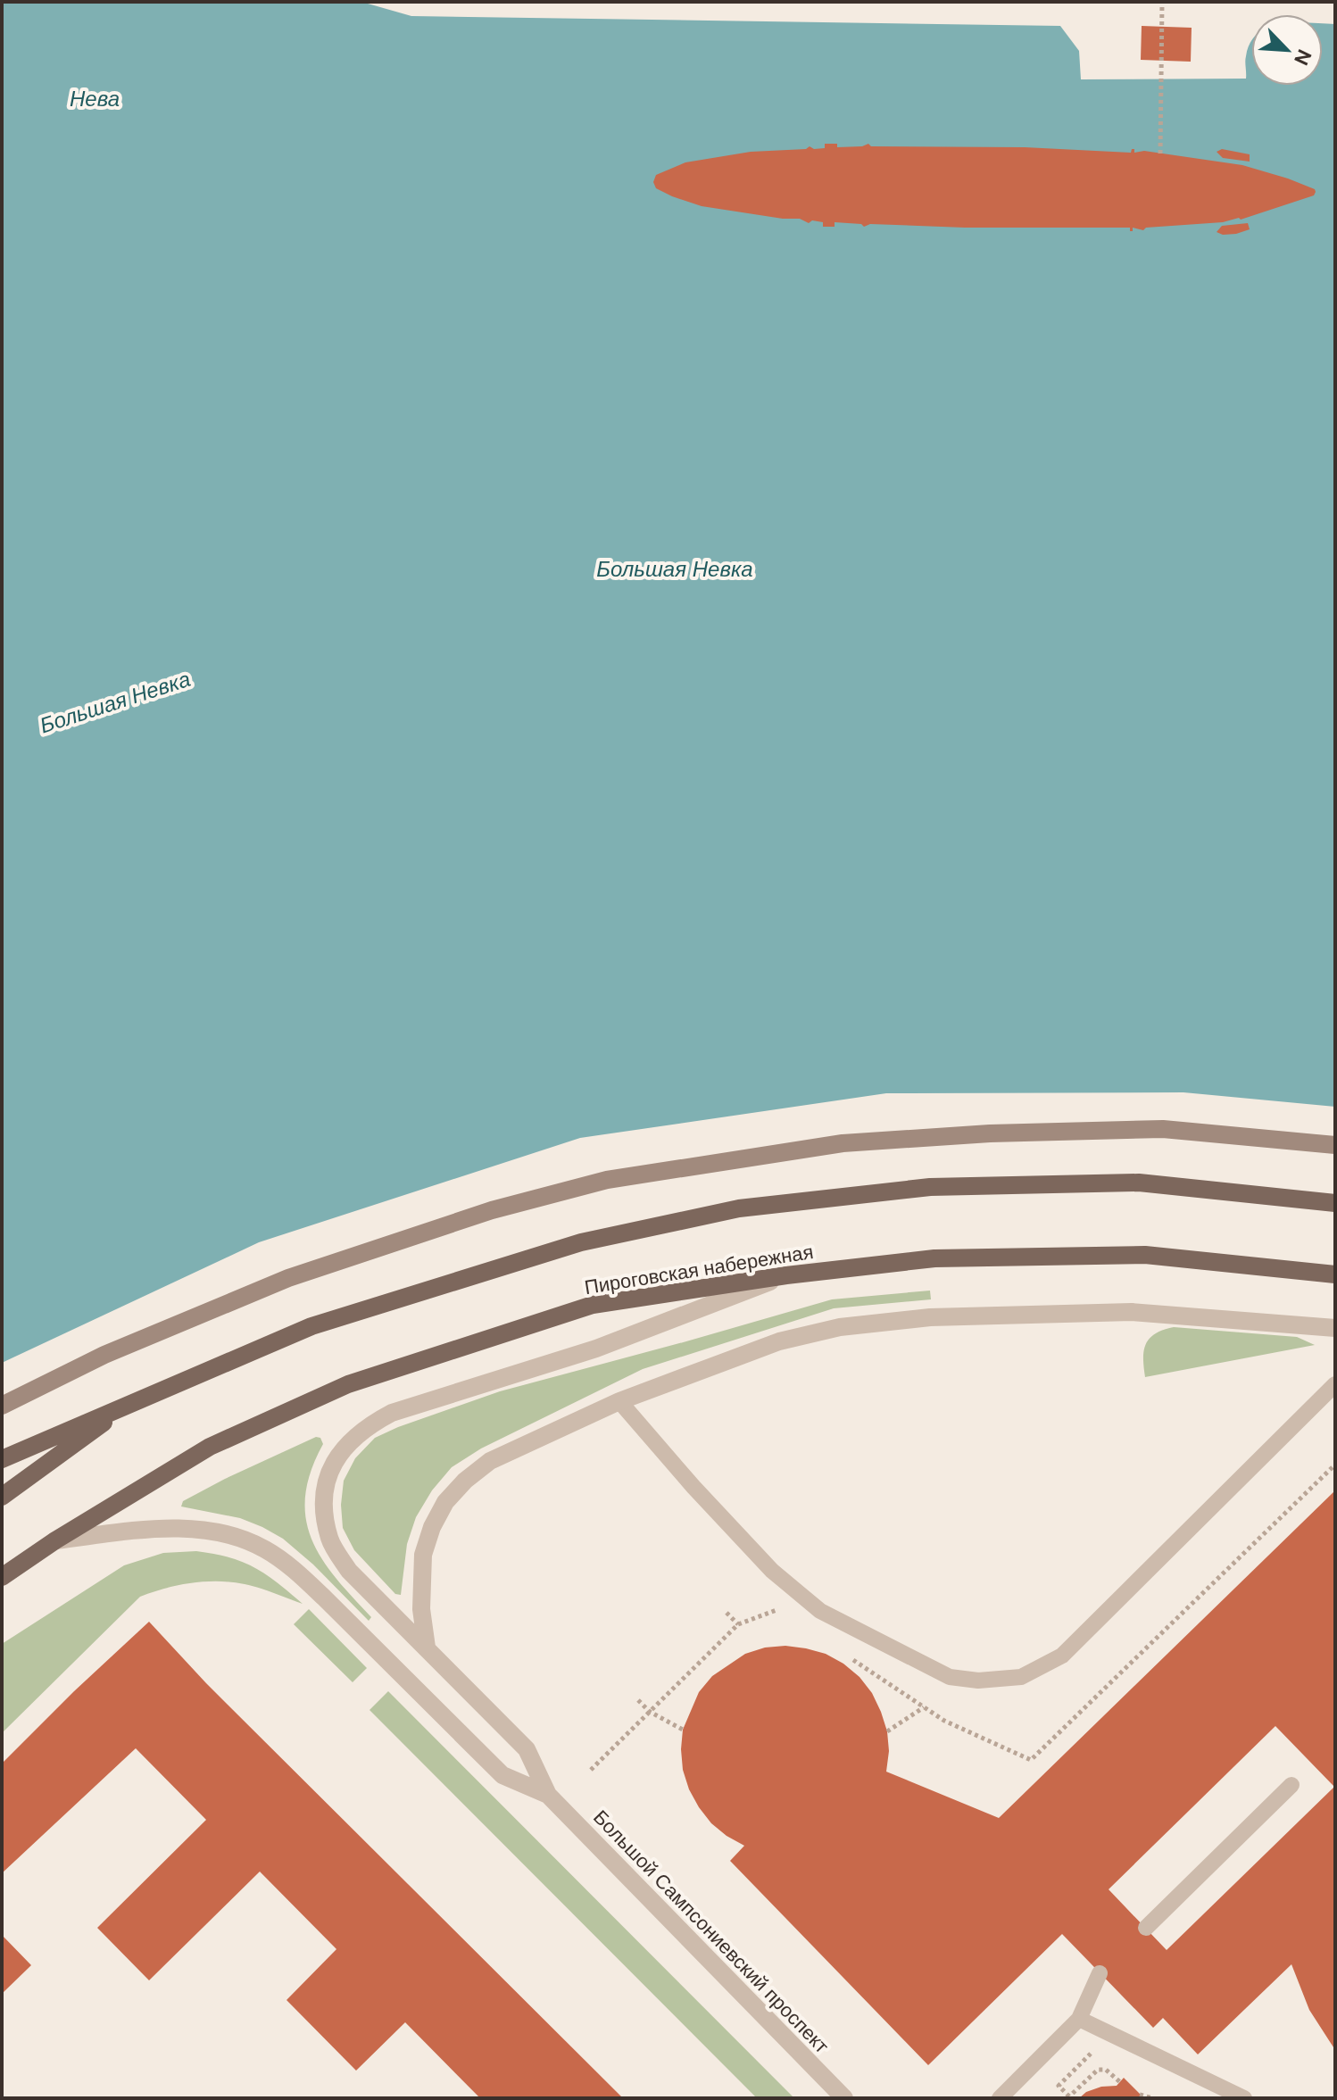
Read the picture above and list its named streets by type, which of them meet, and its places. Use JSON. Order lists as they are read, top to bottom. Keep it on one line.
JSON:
{"streets":{"main road":["Пироговская набережная"],"street":["Большой Сампсониевский проспект"]},"water":["Нева","Большая Невка"],"north":"bottom right"}
